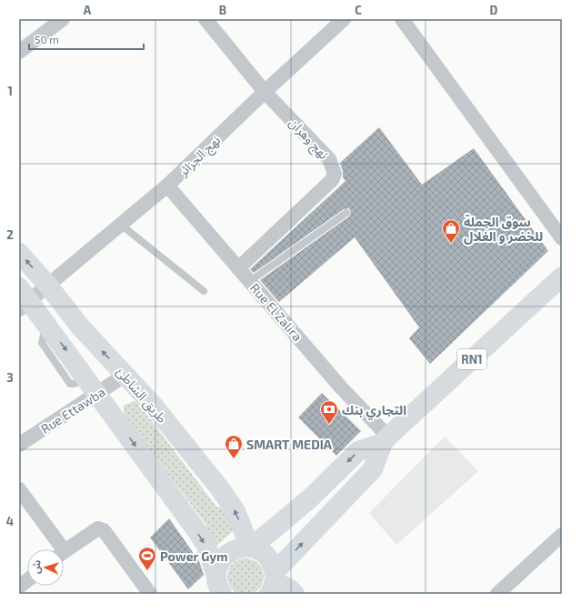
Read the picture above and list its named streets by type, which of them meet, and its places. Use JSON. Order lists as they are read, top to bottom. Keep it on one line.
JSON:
{"streets":{"street":["نهج وهران","نهج الجزائر","Rue El Zalira","RN1","طريق الشاطئ","Rue Ettawba"]},"crossings":[["نهج وهران","نهج الجزائر"],["نهج وهران","Rue El Zalira"],["نهج الجزائر","Rue El Zalira"],["نهج الجزائر","طريق الشاطئ"],["Rue El Zalira","RN1"],["RN1","طريق الشاطئ"],["طريق الشاطئ","Rue Ettawba"]],"places":{"shop":["سوق الجملة للخضر و الغلال","SMART MEDIA"],"bank":["التجاري بنك"],"sports":["Power Gym"]},"scale_bar":"50 m","north":"left","grid":{"columns":["A","B","C","D"],"rows":["1","2","3","4"]}}
